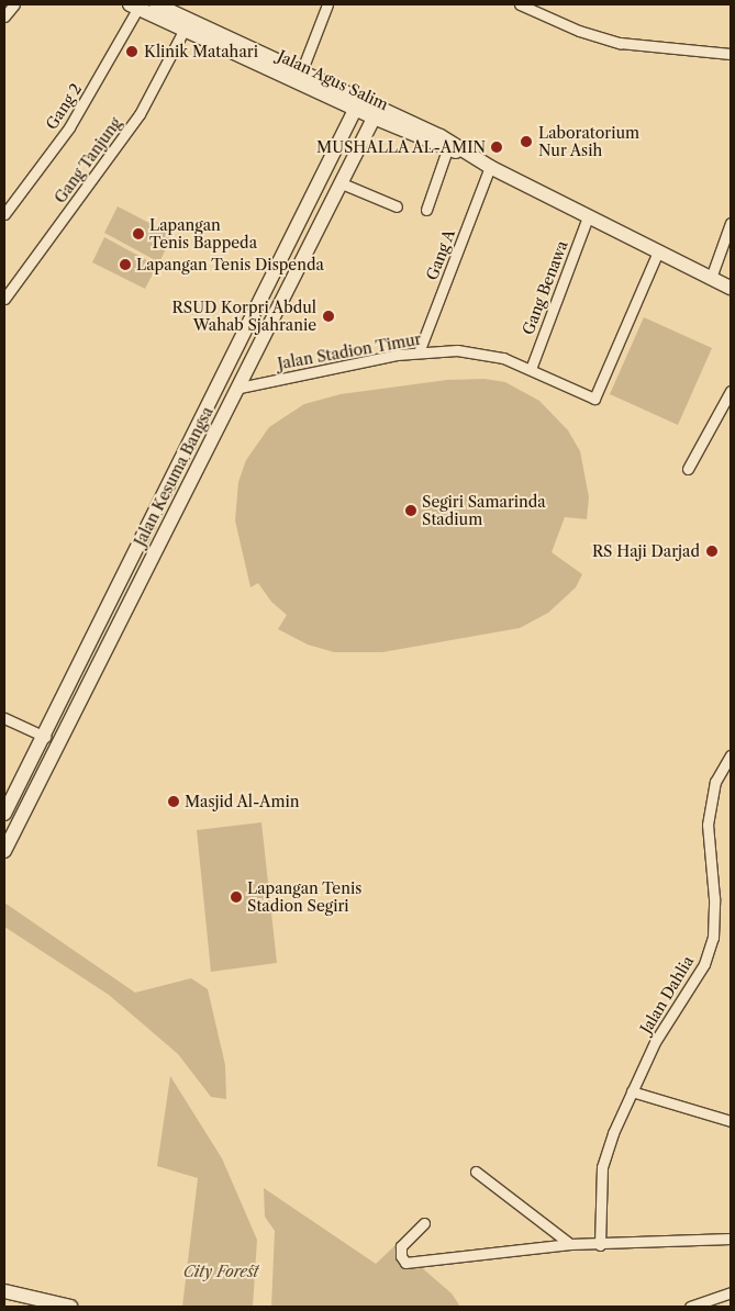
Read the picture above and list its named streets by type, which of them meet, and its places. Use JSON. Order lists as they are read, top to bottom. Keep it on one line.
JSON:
{"streets":{"street":["Jalan Agus Salim","Gang 2","Gang Tanjung","Gang A","Gang Benawa","Jalan Stadion Timur","Jalan Kesuma Bangsa","Jalan Dahlia"]},"crossings":[["Jalan Agus Salim","Gang 2"],["Jalan Agus Salim","Gang Tanjung"],["Jalan Agus Salim","Gang A"],["Jalan Agus Salim","Gang Benawa"],["Jalan Agus Salim","Jalan Stadion Timur"],["Jalan Agus Salim","Jalan Kesuma Bangsa"],["Gang A","Jalan Stadion Timur"],["Gang Benawa","Jalan Stadion Timur"],["Jalan Stadion Timur","Jalan Kesuma Bangsa"]],"parks":["City Forest"],"places":["Klinik Matahari","Laboratorium Nur Asih","MUSHALLA AL-AMIN","Lapangan Tenis Bappeda","Lapangan Tenis Dispenda","RSUD Korpri Abdul Wahab Sjahranie","Segiri Samarinda Stadium","RS Haji Darjad","Masjid Al-Amin","Lapangan Tenis Stadion Segiri"]}
